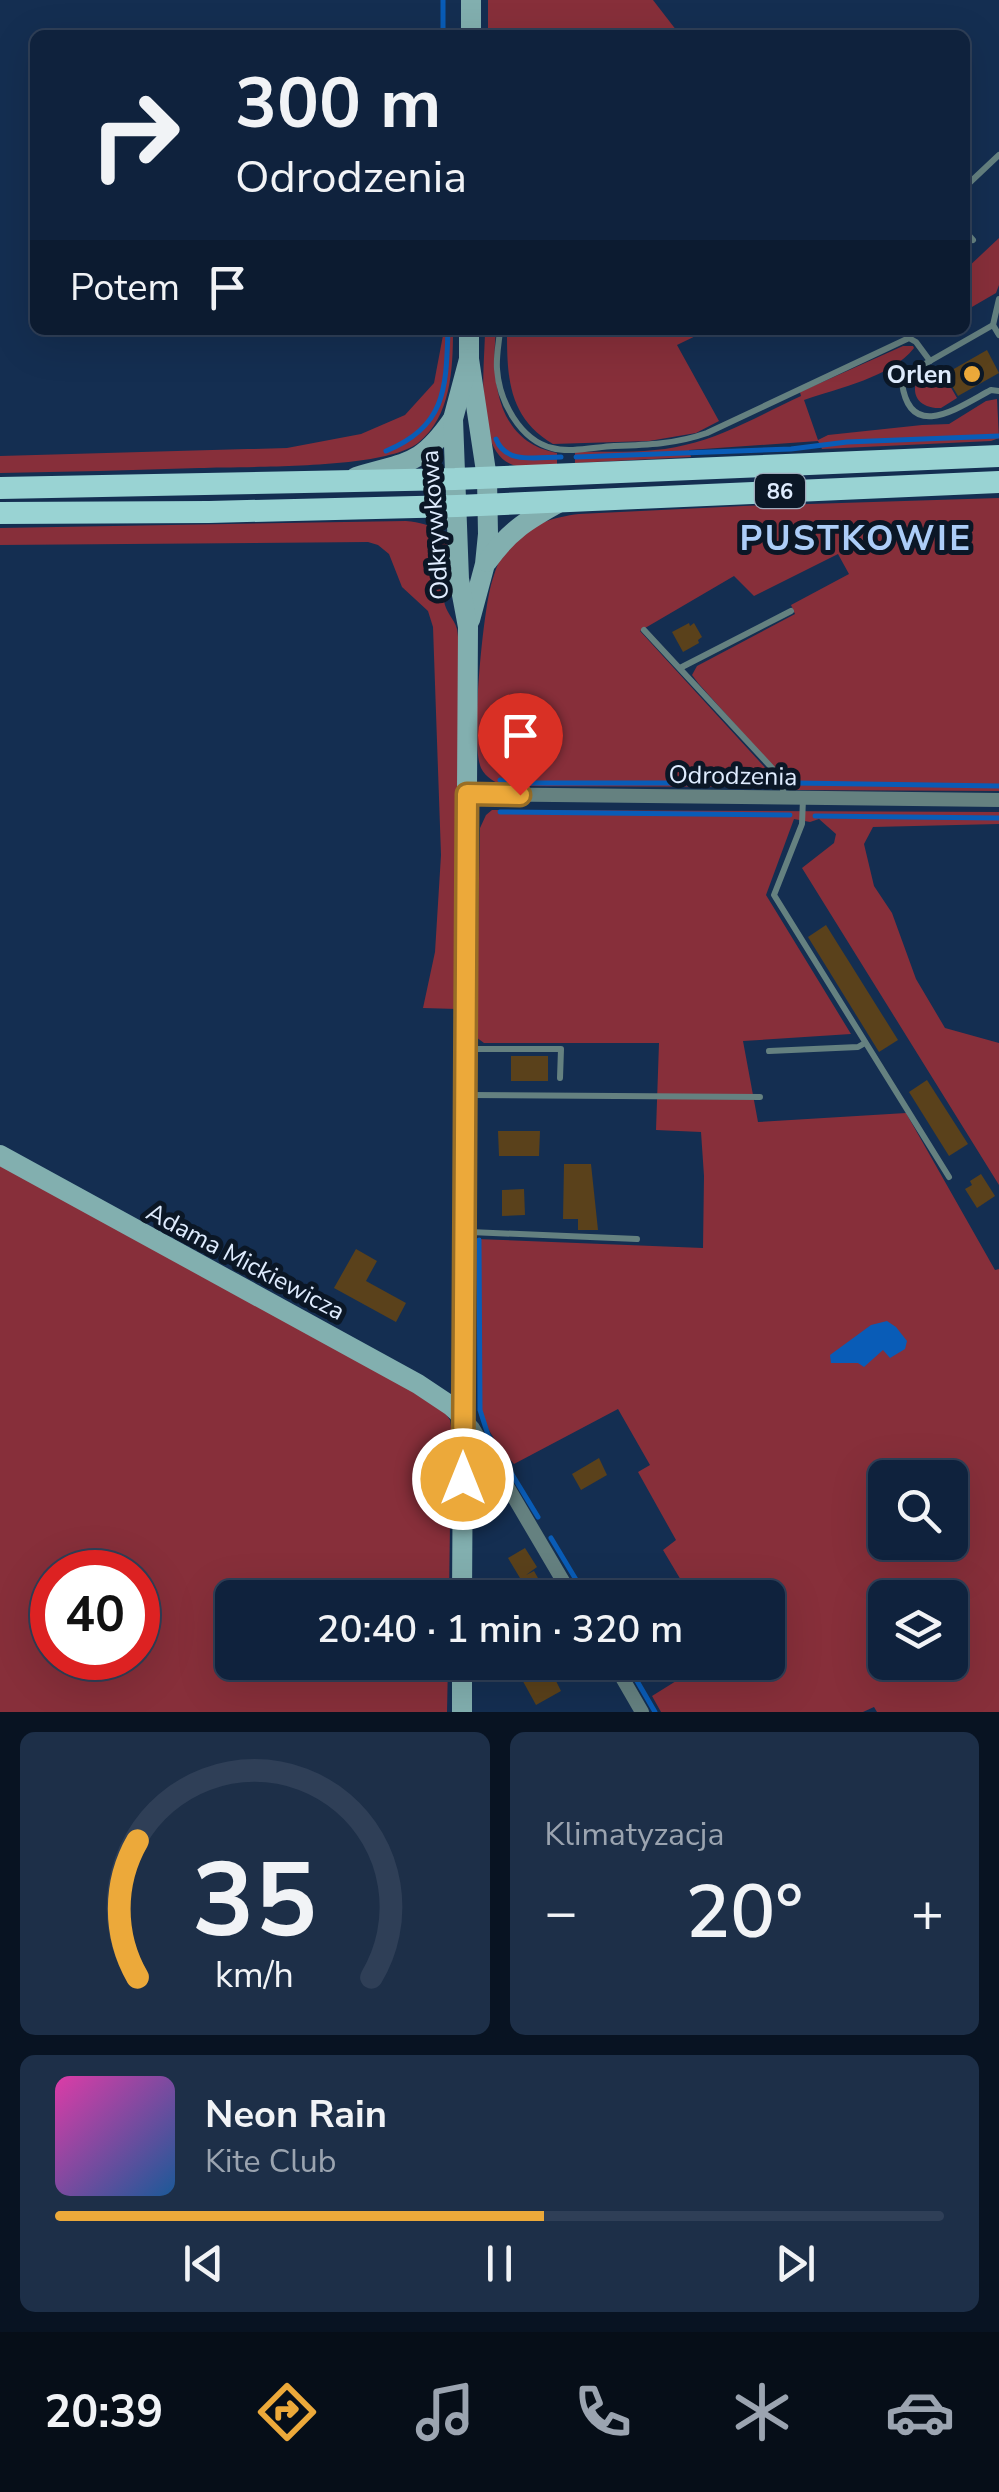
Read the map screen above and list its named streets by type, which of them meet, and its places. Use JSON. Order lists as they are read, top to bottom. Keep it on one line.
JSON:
{"streets":{"main road":["86"],"street":["Odkrywkowa","Odrodzenia","Adama Mickiewicza"]},"crossings":[["86","Odkrywkowa"],["Odkrywkowa","Odrodzenia"],["Odkrywkowa","Adama Mickiewicza"]],"districts":["PUSTKOWIE"],"places":["Orlen"],"page":{"turn":["300 m","Odrodzenia"],"then":"Potem","limit":"40","trip":"20:40 · 1 min · 320 m","tile":"Klimatyzacja","heat":["−","20°","+"],"song":["Neon Rain","Kite Club"],"tabs":"20:39","gauge":["35","km/h"]}}
